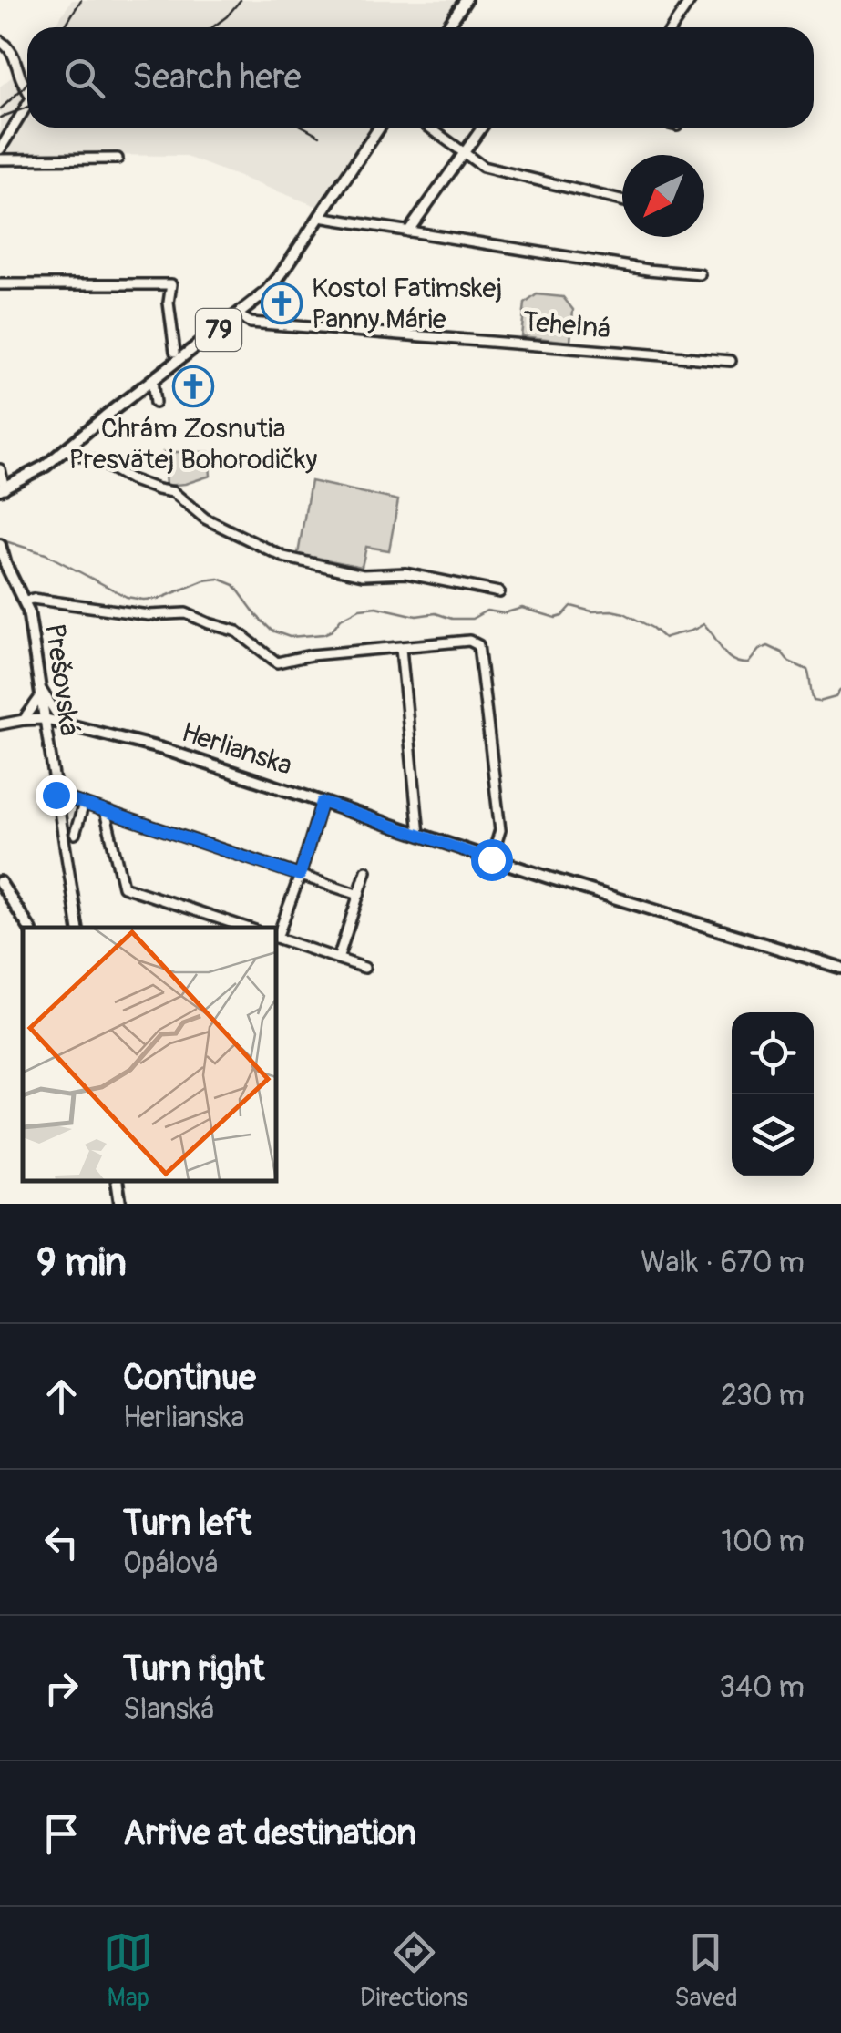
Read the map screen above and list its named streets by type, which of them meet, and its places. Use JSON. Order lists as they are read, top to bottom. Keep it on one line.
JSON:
{"streets":{"main road":["79","Prešovská","Herlianska"],"street":["Tehelná"]},"crossings":[["Tehelná","79"],["Prešovská","Herlianska"]],"places":{"church":["Kostol Fatimskej Panny Márie","Chrám Zosnutia Presvätej Bohorodičky"]},"north":"bottom left","page":{"search":"Search here","heading":["9 min","Walk · 670 m"],"list":[["Continue","Herlianska","230 m"],["Turn left","Opálová","100 m"],["Turn right","Slanská","340 m"],"Arrive at destination"],"nav":["Map","Directions","Saved"]}}
